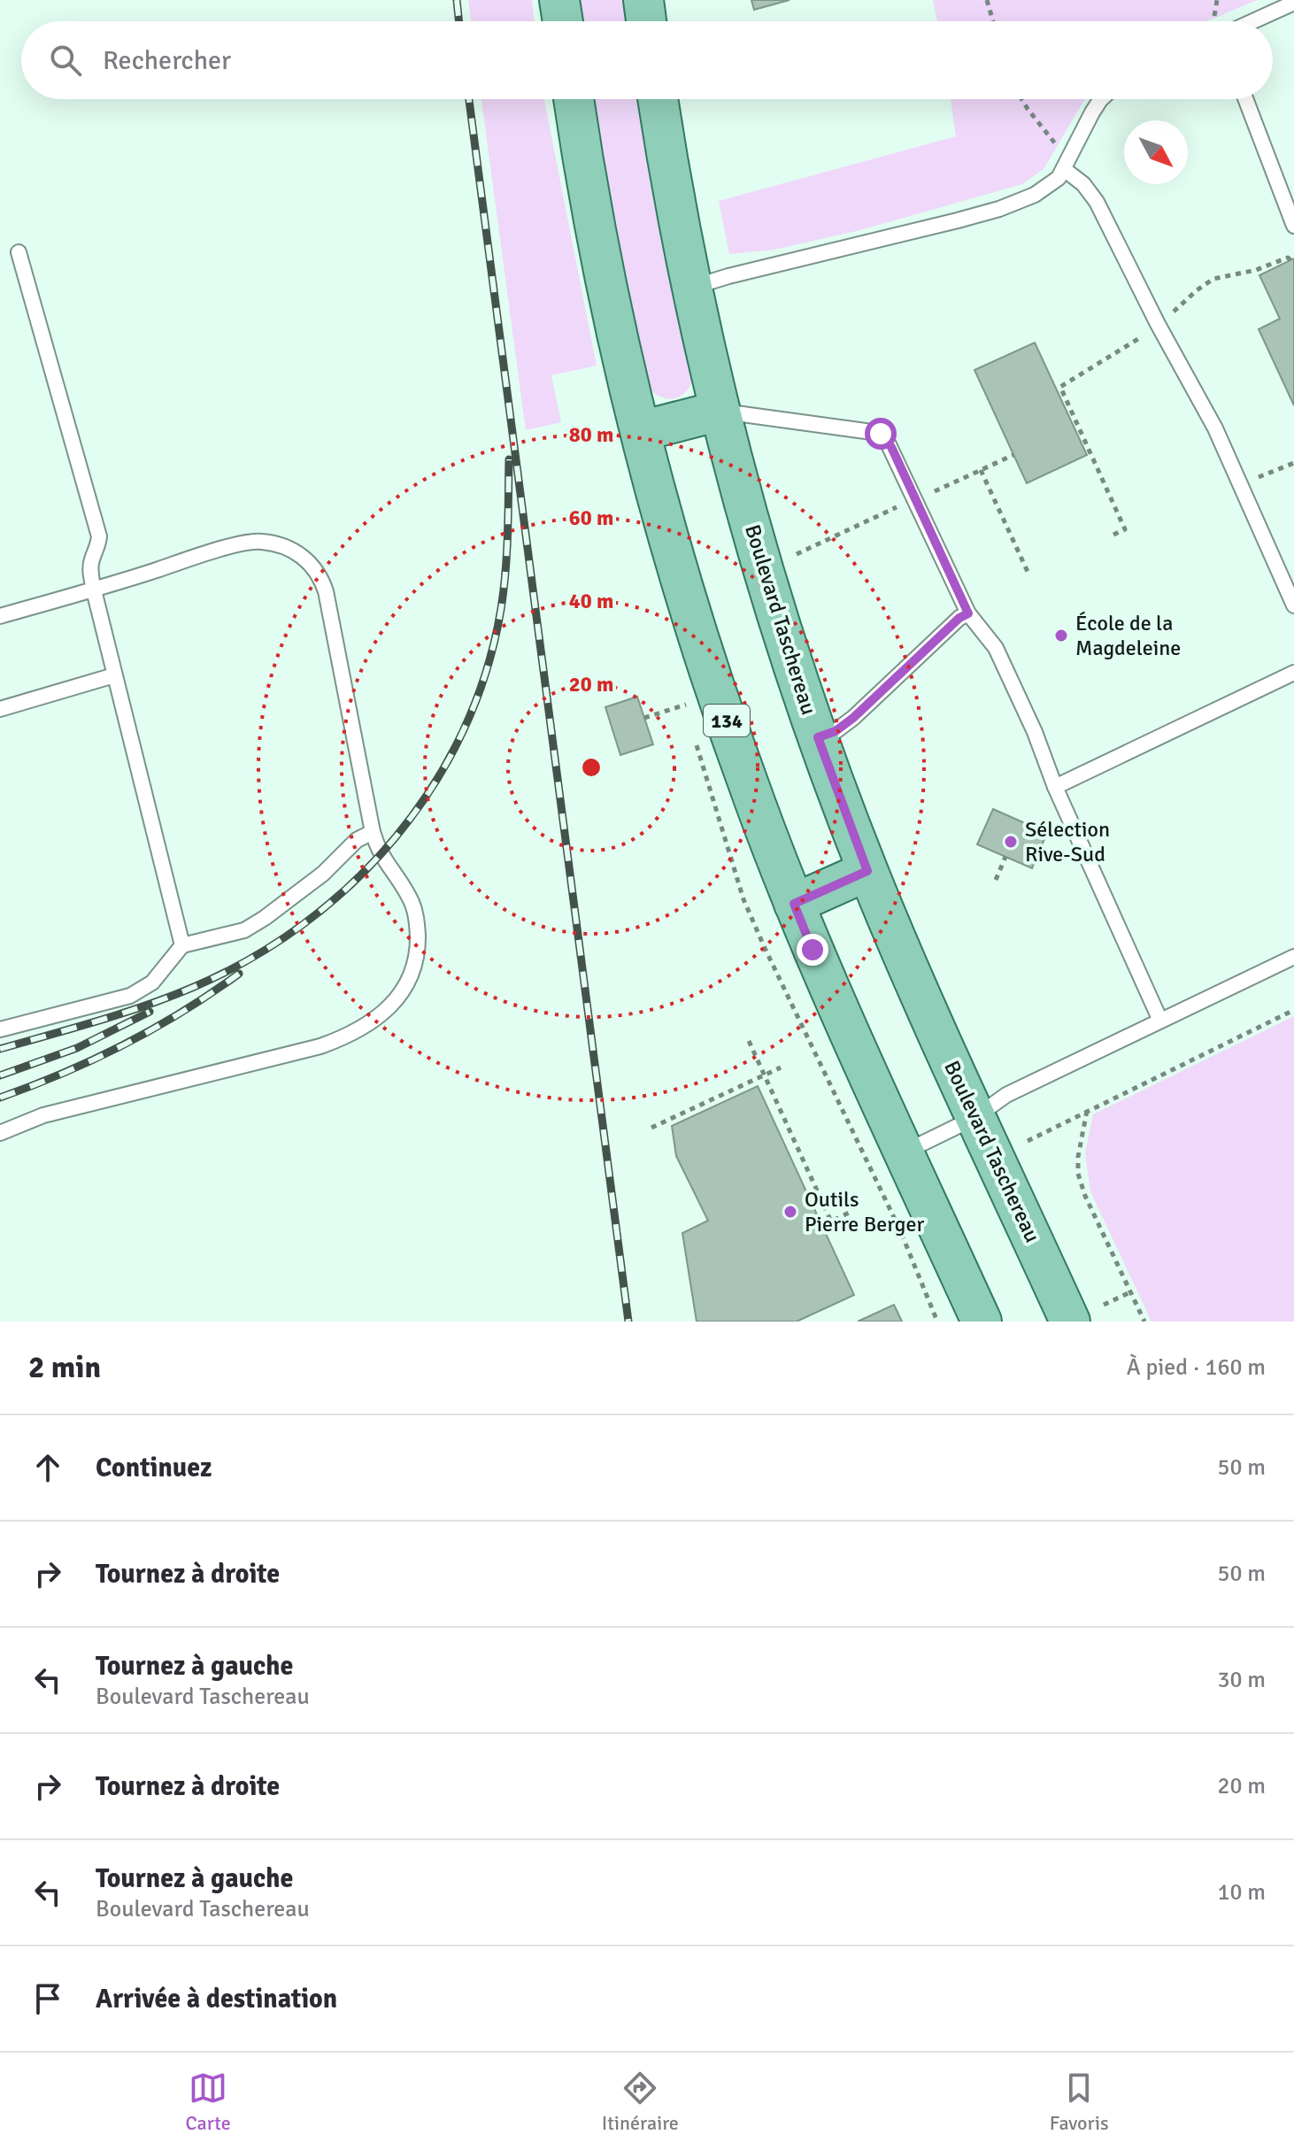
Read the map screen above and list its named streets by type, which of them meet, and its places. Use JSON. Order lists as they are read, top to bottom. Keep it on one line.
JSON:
{"streets":{"main road":["Boulevard Taschereau","134"]},"places":["École de la Magdeleine","Sélection Rive-Sud","Outils Pierre Berger"],"north":"bottom right","page":{"search":"Rechercher","heading":["2 min","À pied · 160 m"],"list":[["Continuez","50 m"],["Tournez à droite","50 m"],["Tournez à gauche","Boulevard Taschereau","30 m"],["Tournez à droite","20 m"],["Tournez à gauche","Boulevard Taschereau","10 m"],"Arrivée à destination"],"nav":["Carte","Itinéraire","Favoris"]},"rings":["80 m","60 m","40 m","20 m"]}
